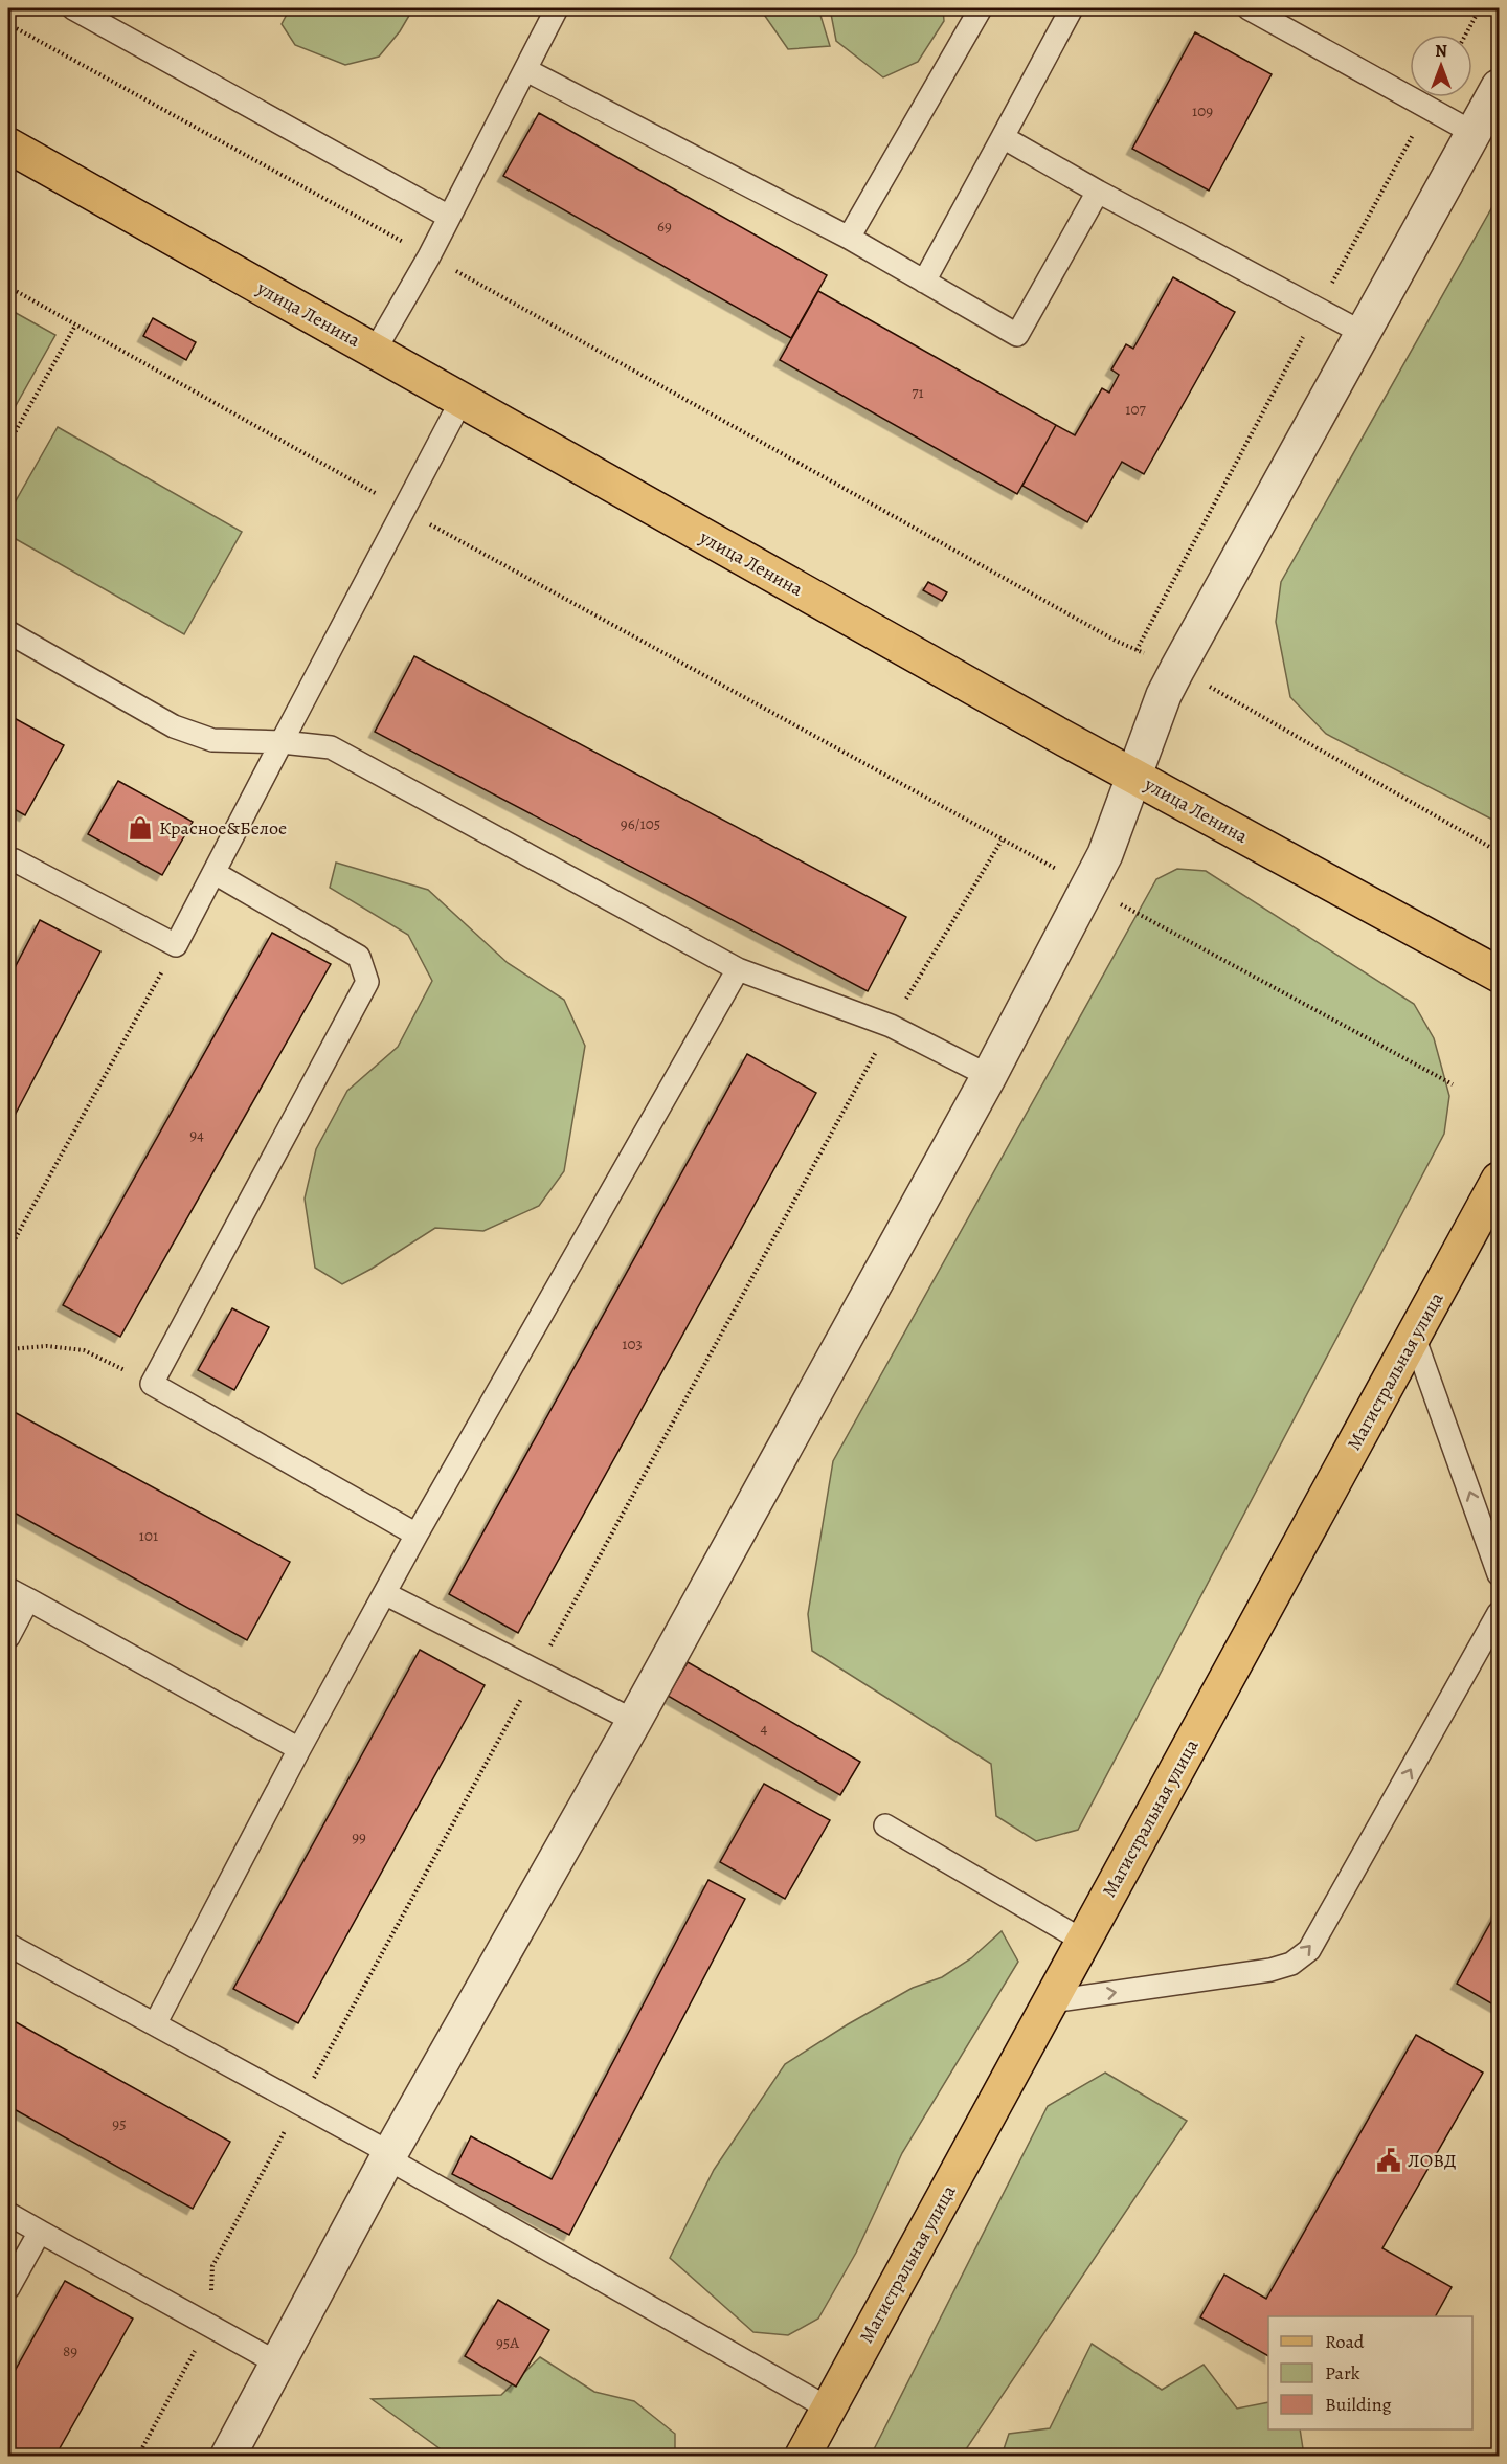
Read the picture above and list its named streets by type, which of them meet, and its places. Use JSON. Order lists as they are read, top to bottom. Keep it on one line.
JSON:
{"streets":{"main road":["улица Ленина","Магистральная улица"]},"places":{"shop":["Красное&Белое"],"public building":["ЛОВД"]},"house_numbers":["109","69","71","107","96/105","94","103","101","4","99","95","95А","89"],"legend":["Road","Park","Building"],"north":"top"}
